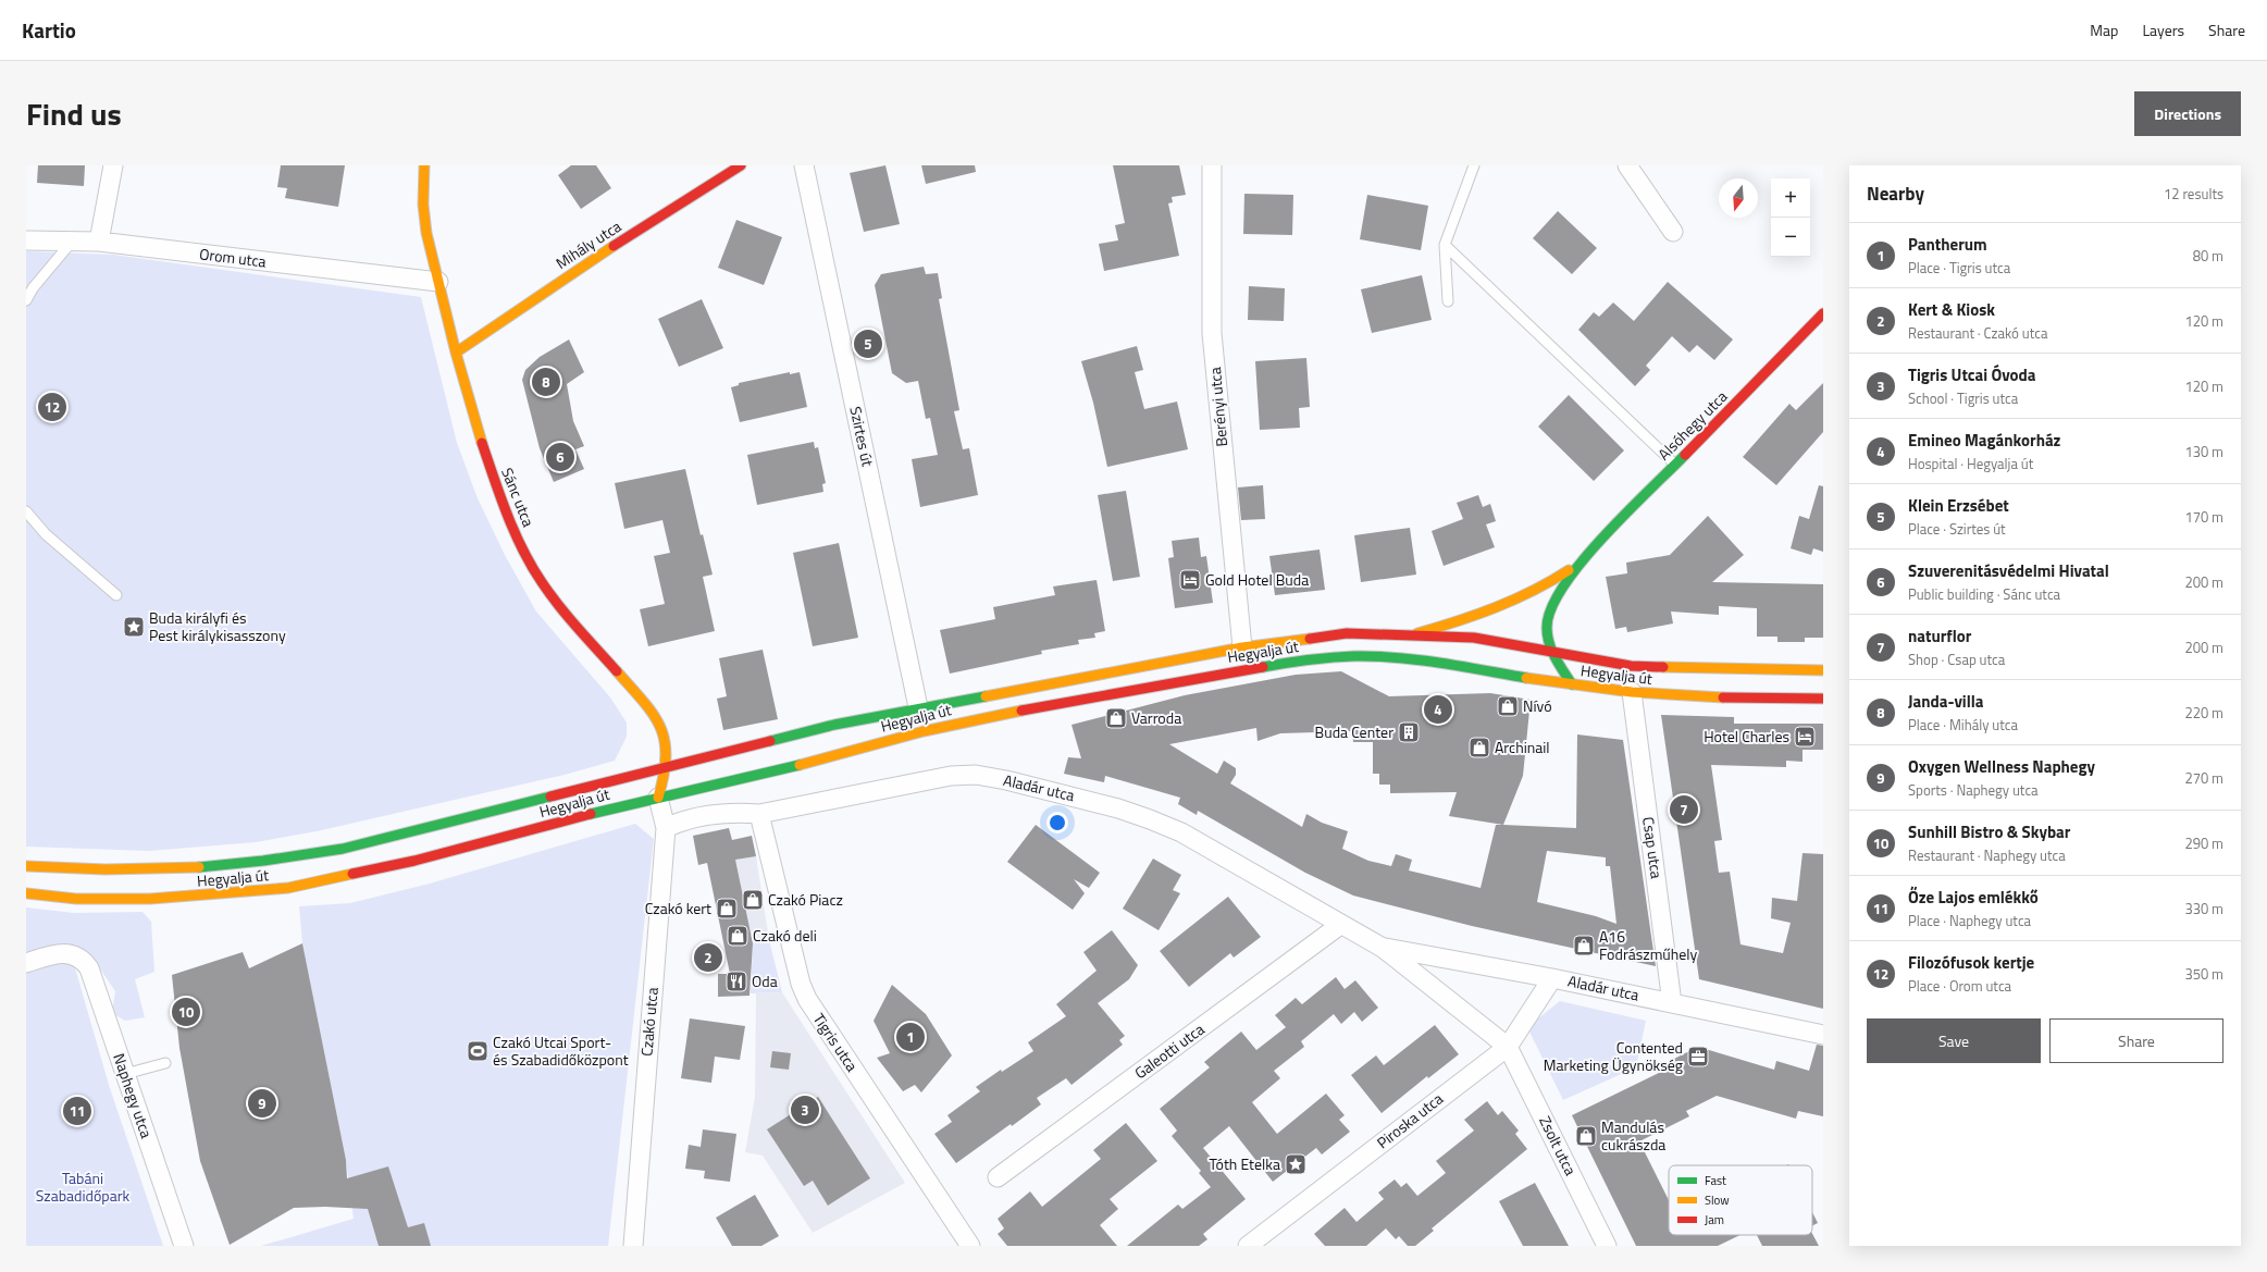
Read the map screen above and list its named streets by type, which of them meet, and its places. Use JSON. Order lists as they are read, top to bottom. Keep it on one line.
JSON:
{"streets":{"main road":["Mihály utca","Alsóhegy utca","Sánc utca","Hegyalja út"],"street":["Orom utca","Berényi utca","Szirtes út","Aladár utca","Csap utca","Czakó utca","Tigris utca","Galeotti utca","Naphegy utca","Piroska utca","Zsolt utca"]},"crossings":[["Mihály utca","Sánc utca"],["Orom utca","Sánc utca"],["Berényi utca","Hegyalja út"],["Alsóhegy utca","Hegyalja út"],["Szirtes út","Hegyalja út"],["Sánc utca","Hegyalja út"],["Sánc utca","Czakó utca"],["Hegyalja út","Csap utca"],["Hegyalja út","Czakó utca"],["Aladár utca","Csap utca"],["Aladár utca","Czakó utca"],["Aladár utca","Tigris utca"],["Aladár utca","Galeotti utca"],["Aladár utca","Piroska utca"],["Aladár utca","Zsolt utca"],["Piroska utca","Zsolt utca"]],"parks":["Tabáni Szabadidőpark"],"places":{"hotel":["Gold Hotel Buda","Hotel Charles"],"place":["Buda királyfi és Pest királykisasszony","Tóth Etelka"],"shop":["Nívó","Varroda","Archinail","Czakó Piacz","Czakó kert","Czakó deli","A16 Fodrászműhely","Mandulás cukrászda"],"building":["Buda Center"],"restaurant":["Oda"],"sports":["Czakó Utcai Sport- és Szabadidőközpont"],"office":["Contented Marketing Ügynökség"]},"legend":["Fast","Slow","Jam"],"north":"bottom","page":{"header":"Kartio","nav":["Map","Layers","Share"],"title":"Find us","buttons":["Directions",["Save","Share"]],"heading":["Nearby","12 results"],"map_buttons":["+","−"],"list":[{"mark":"1","name":"Pantherum","note":"Place · Tigris utca","value":"80 m"},{"mark":"2","name":"Kert & Kiosk","note":"Restaurant · Czakó utca","value":"120 m"},{"mark":"3","name":"Tigris Utcai Óvoda","note":"School · Tigris utca","value":"120 m"},{"mark":"4","name":"Emineo Magánkorház","note":"Hospital · Hegyalja út","value":"130 m"},{"mark":"5","name":"Klein Erzsébet","note":"Place · Szirtes út","value":"170 m"},{"mark":"6","name":"Szuverenitásvédelmi Hivatal","note":"Public building · Sánc utca","value":"200 m"},{"mark":"7","name":"naturflor","note":"Shop · Csap utca","value":"200 m"},{"mark":"8","name":"Janda-villa","note":"Place · Mihály utca","value":"220 m"},{"mark":"9","name":"Oxygen Wellness Naphegy","note":"Sports · Naphegy utca","value":"270 m"},{"mark":"10","name":"Sunhill Bistro & Skybar","note":"Restaurant · Naphegy utca","value":"290 m"},{"mark":"11","name":"Őze Lajos emlékkő","note":"Place · Naphegy utca","value":"330 m"},{"mark":"12","name":"Filozófusok kertje","note":"Place · Orom utca","value":"350 m"}],"pins":["5","8","12","6","4","7","2","10","1","9","3","11"]}}
